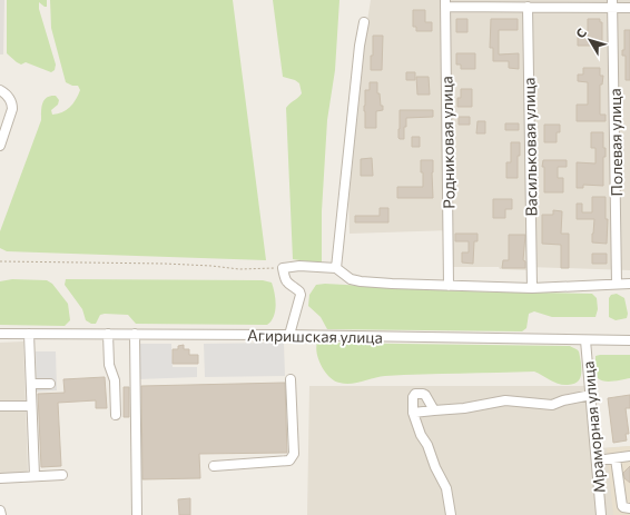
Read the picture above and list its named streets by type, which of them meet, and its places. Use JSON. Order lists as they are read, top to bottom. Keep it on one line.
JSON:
{"streets":{"street":["Родниковая улица","Полевая улица","Васильковая улица","Агиришская улица","Мраморная улица"]},"crossings":[["Агиришская улица","Мраморная улица"]],"north":"top left"}
